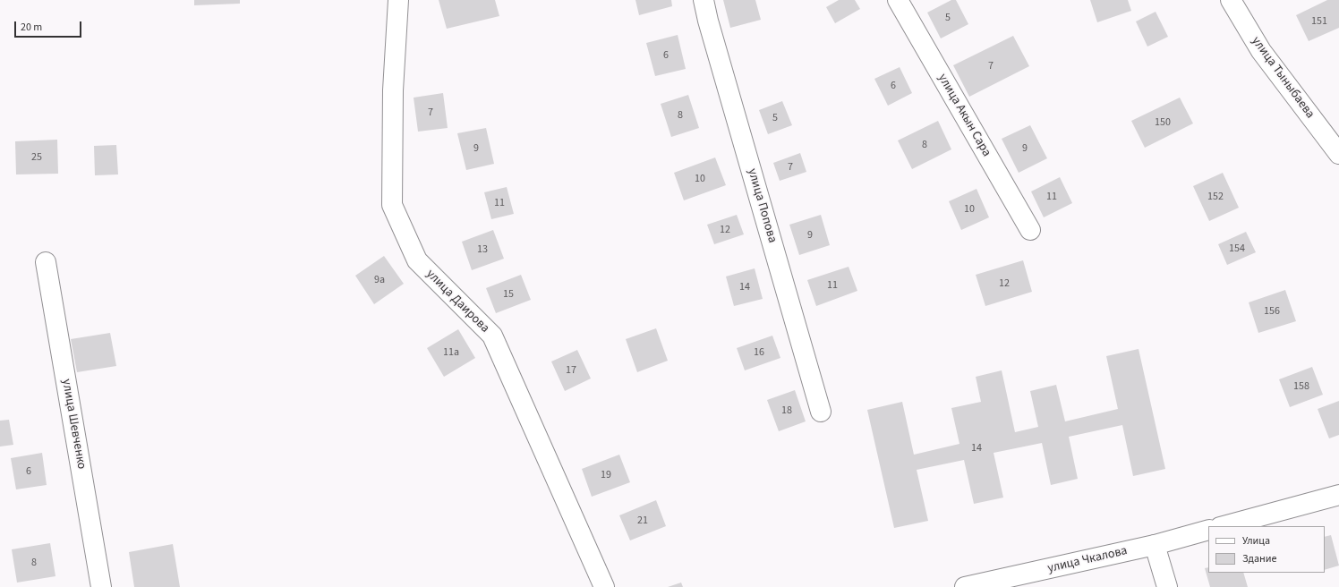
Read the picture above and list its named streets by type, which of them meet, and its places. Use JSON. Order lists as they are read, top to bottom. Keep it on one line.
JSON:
{"streets":{"street":["улица Тыныбаева","улица Акын Сара","улица Попова","улица Даирова","улица Шевченко","улица Чкалова"]},"house_numbers":["5","151","6","7","6","7","8","5","150","8","9","9","25","7","10","11","152","11","10","12","9","154","13","9а","12","11","14","15","156","11а","16","17","158","18","14","6","19","21","8"],"legend":["Улица","Здание"],"scale_bar":"20 m"}
